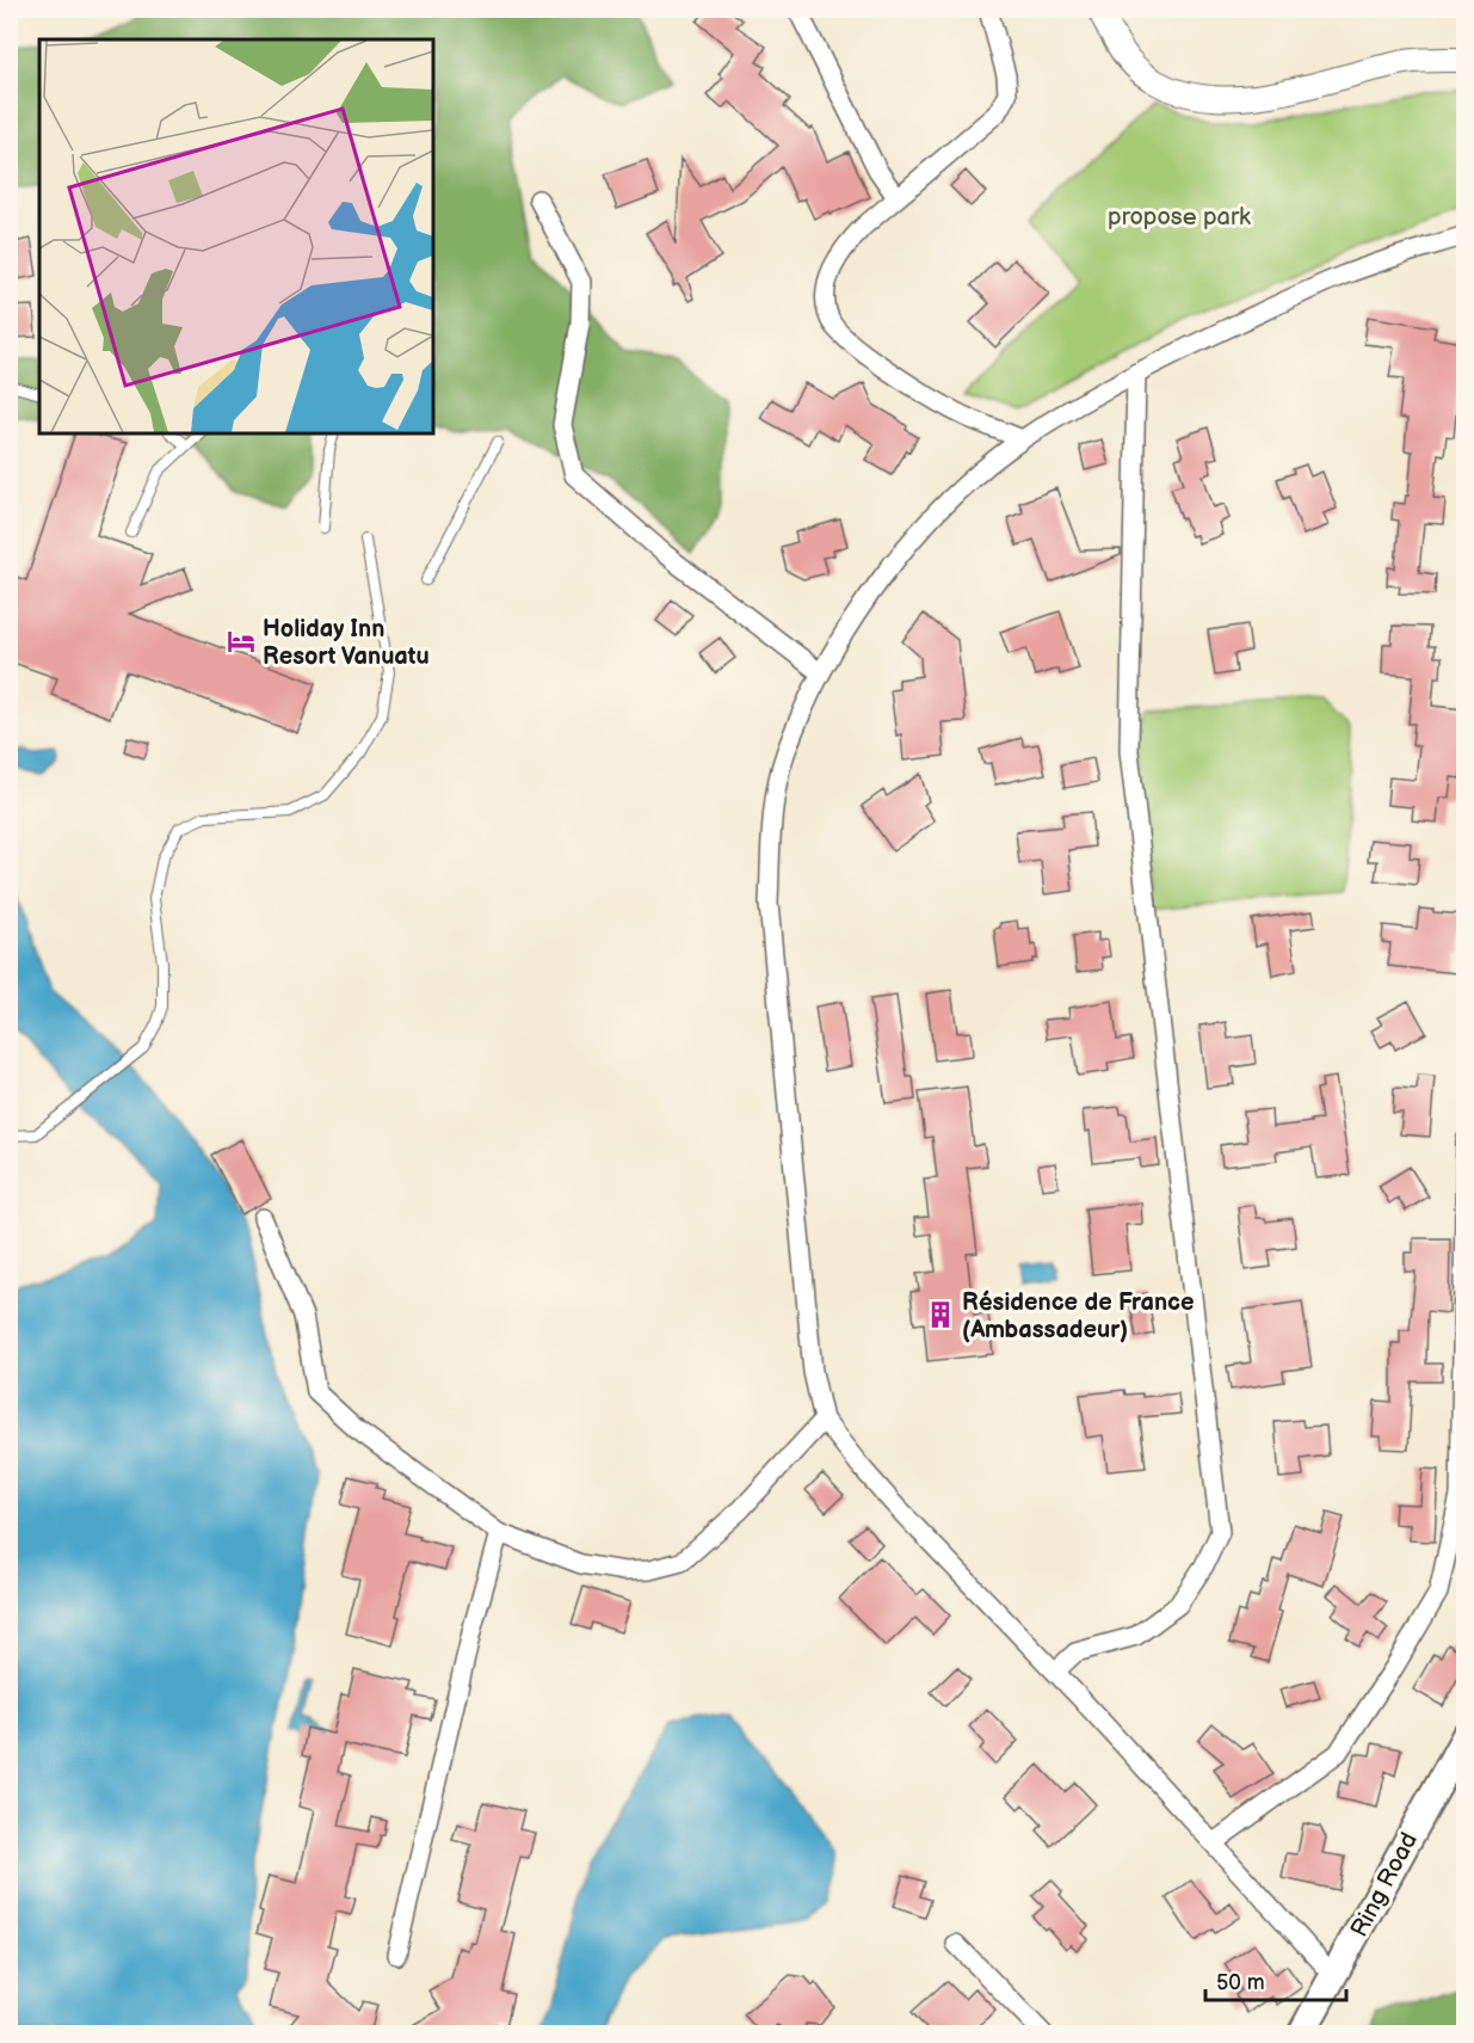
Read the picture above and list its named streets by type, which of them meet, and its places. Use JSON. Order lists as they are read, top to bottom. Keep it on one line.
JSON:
{"streets":{"main road":["Ring Road"]},"parks":["propose park"],"places":{"hotel":["Holiday Inn Resort Vanuatu"],"building":["Résidence de France (Ambassadeur)"]},"scale_bar":"50 m"}
